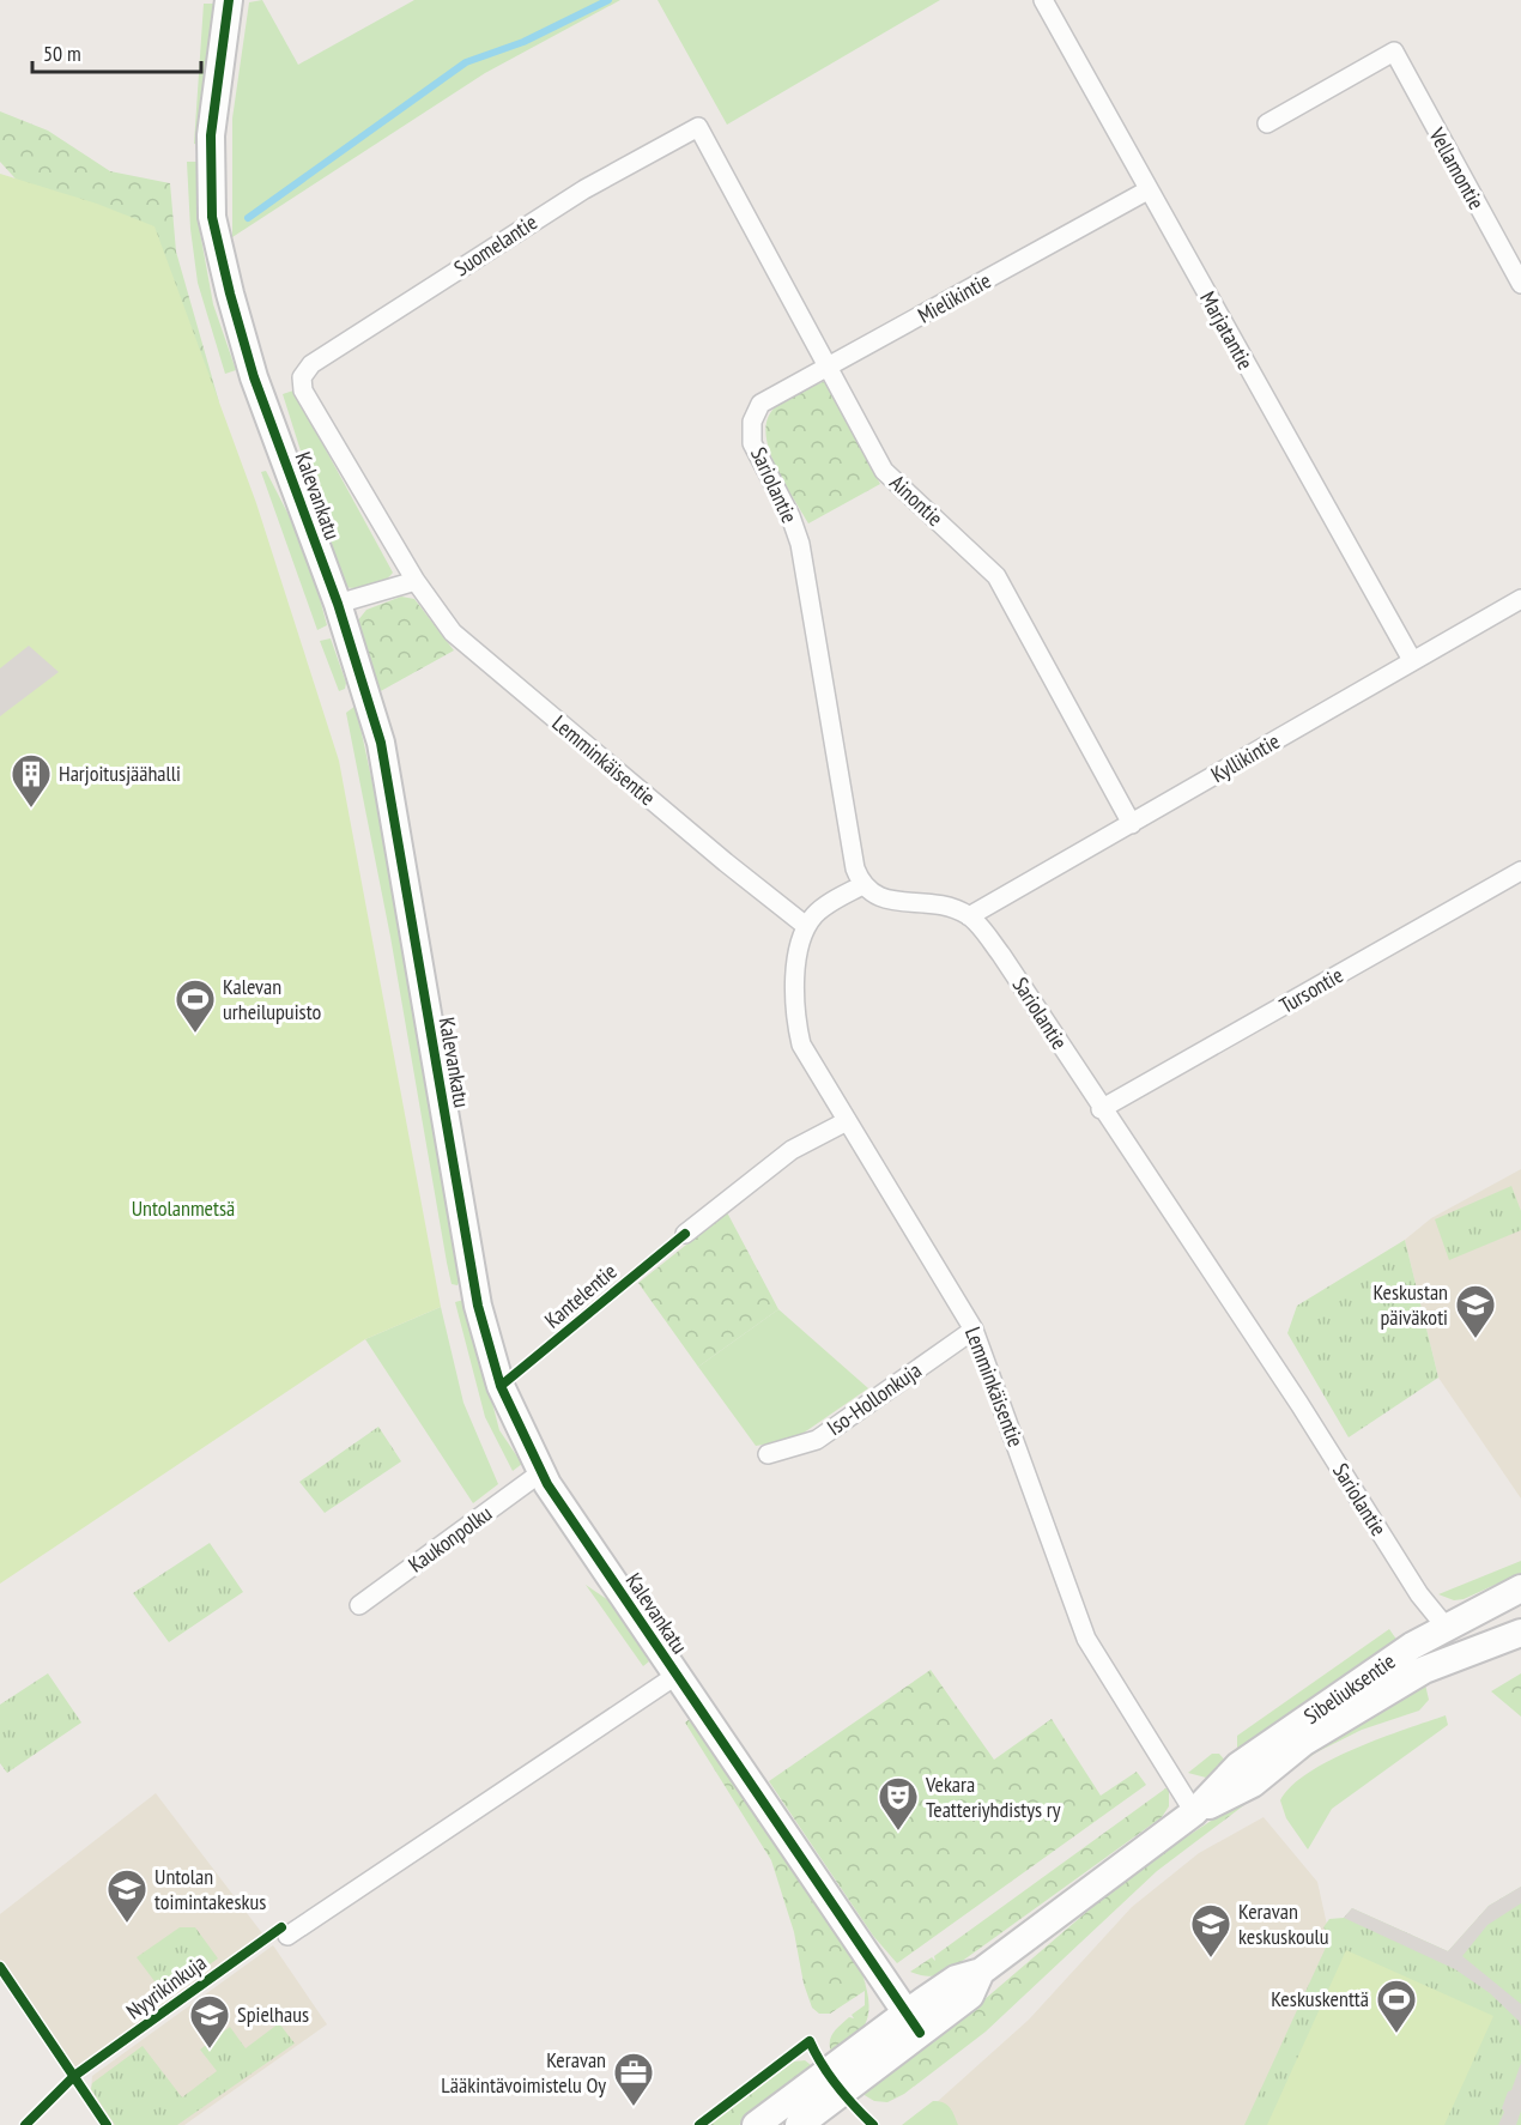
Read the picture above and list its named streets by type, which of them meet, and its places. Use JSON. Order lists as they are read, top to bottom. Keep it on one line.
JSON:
{"streets":{"street":["Vellamontie","Suomelantie","Mielikintie","Marjatantie","Sariolantie","Kalevankatu","Ainontie","Kyllikintie","Lemminkäisentie","Tursontie","Iso-Hollonkuja","Kaukonpolku","Sibeliuksentie"],"cycle path":["Kantelentie","Nyyrikinkuja"]},"crossings":[["Suomelantie","Ainontie"],["Suomelantie","Lemminkäisentie"],["Mielikintie","Marjatantie"],["Mielikintie","Sariolantie"],["Mielikintie","Ainontie"],["Marjatantie","Kyllikintie"],["Sariolantie","Kyllikintie"],["Sariolantie","Tursontie"],["Sariolantie","Sibeliuksentie"],["Kalevankatu","Kaukonpolku"],["Kalevankatu","Sibeliuksentie"],["Ainontie","Kyllikintie"],["Lemminkäisentie","Iso-Hollonkuja"],["Lemminkäisentie","Sibeliuksentie"]],"parks":["Untolanmetsä"],"places":{"building":["Harjoitusjäähalli"],"sports":["Kalevan urheilupuisto","Keskuskenttä"],"school or university":["Keskustan päiväkoti","Untolan toimintakeskus","Keravan keskuskoulu","Spielhaus"],"theatre":["Vekara Teatteriyhdistys ry"],"office":["Keravan Lääkintävoimistelu Oy"]},"scale_bar":"50 m"}
